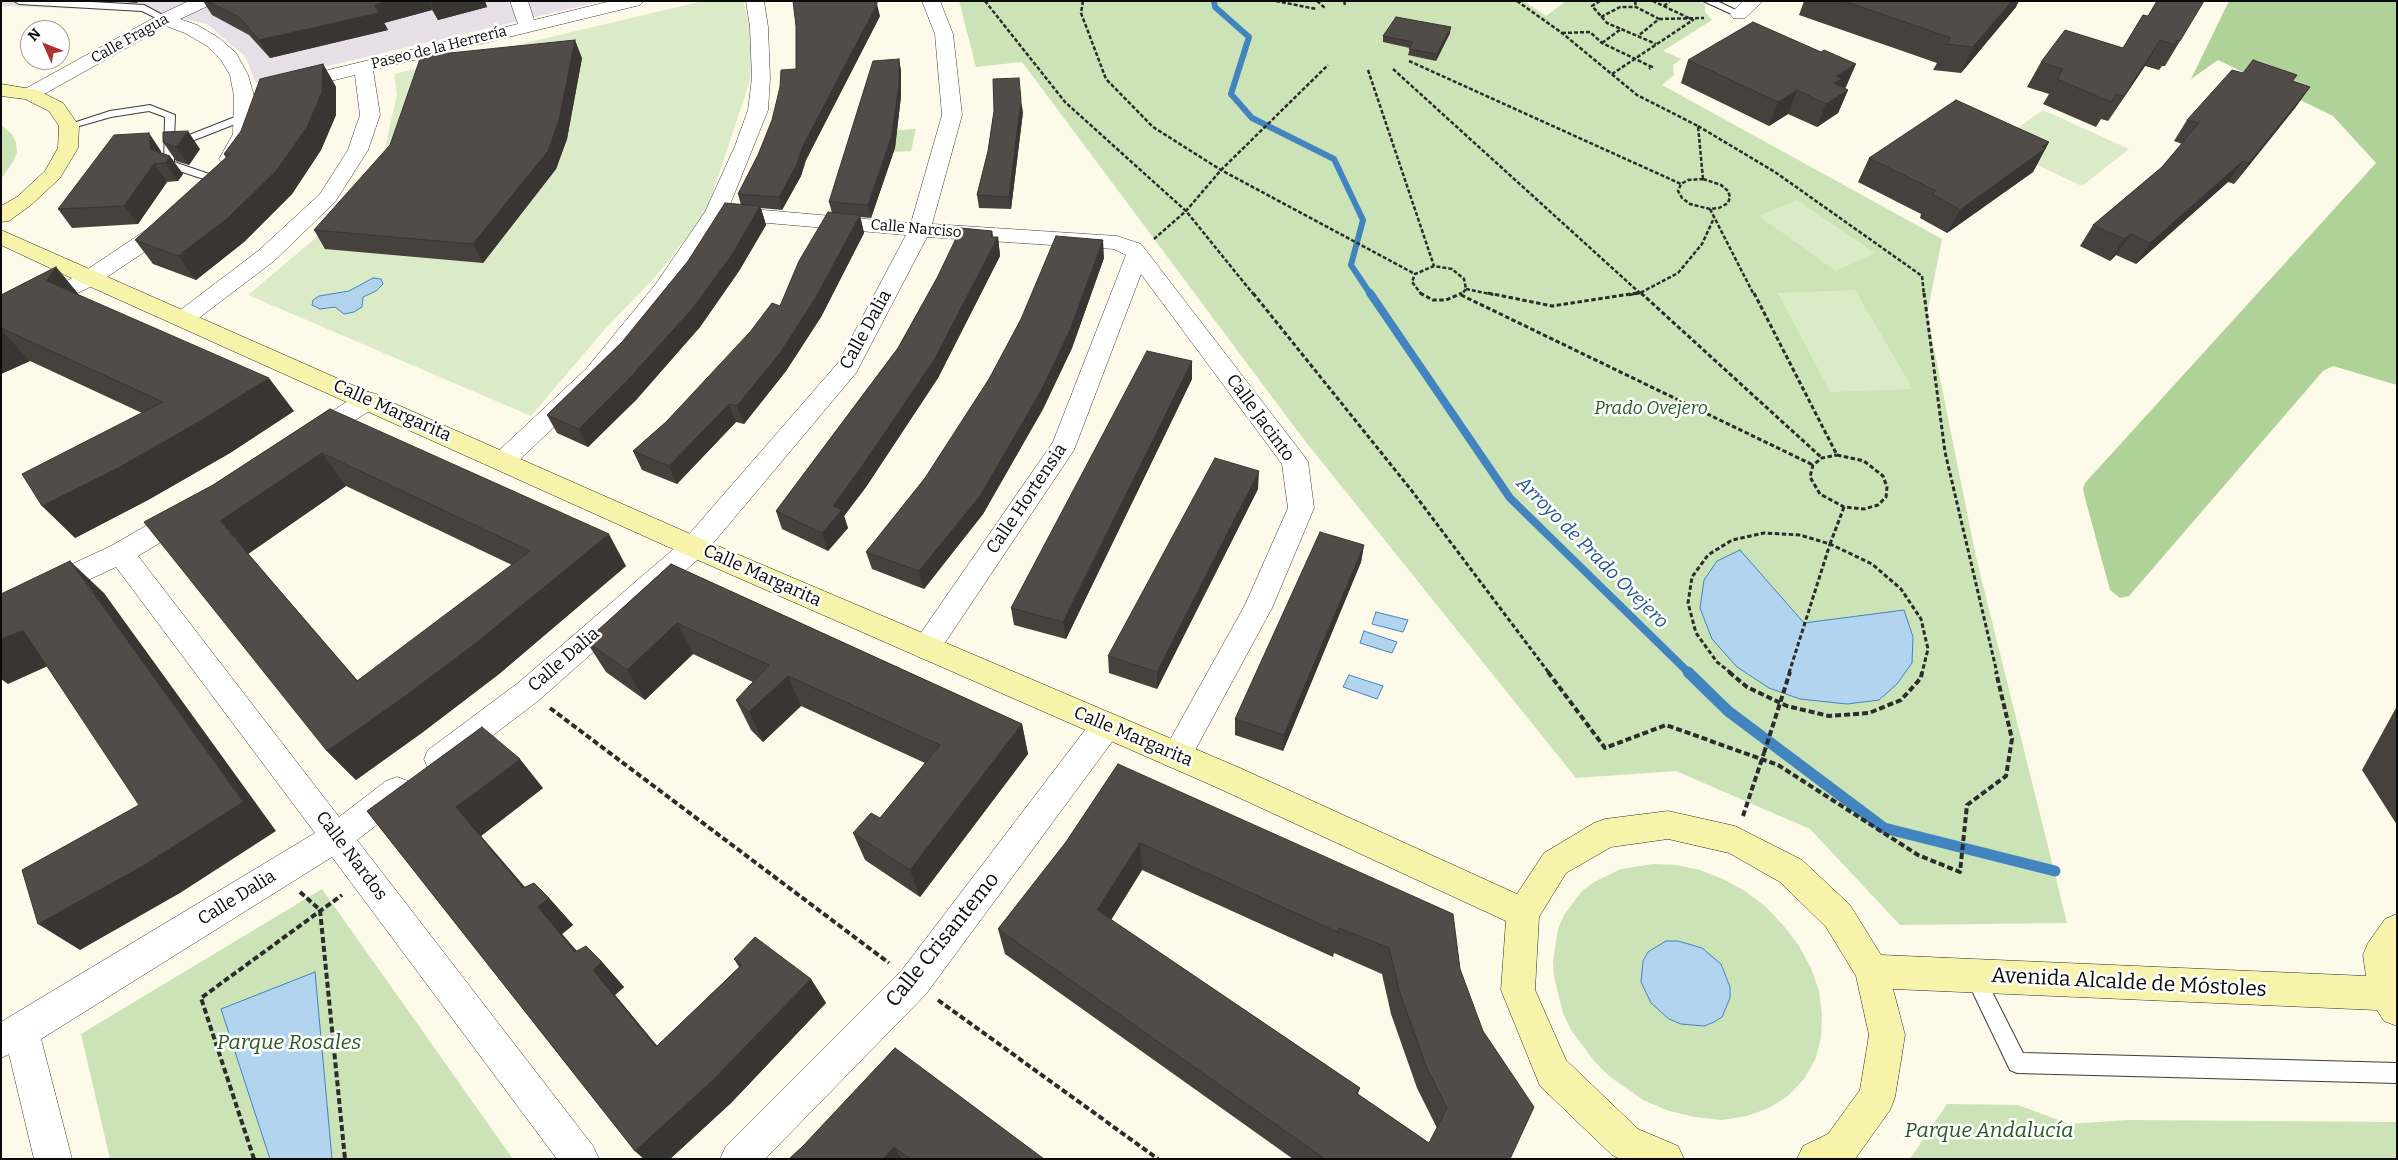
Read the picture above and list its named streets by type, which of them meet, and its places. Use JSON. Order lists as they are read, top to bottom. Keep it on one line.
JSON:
{"streets":{"street":["Calle Fragua","Paseo de la Herrería","Calle Narciso","Calle Dalia","Calle Margarita","Calle Jacinto","Calle Hortensia","Calle Nardos","Calle Crisantemo","Avenida Alcalde de Móstoles"]},"crossings":[["Calle Narciso","Calle Dalia"],["Calle Narciso","Calle Jacinto"],["Calle Narciso","Calle Hortensia"],["Calle Dalia","Calle Margarita"],["Calle Dalia","Calle Nardos"],["Calle Margarita","Calle Jacinto"],["Calle Margarita","Calle Hortensia"],["Calle Margarita","Calle Crisantemo"],["Calle Jacinto","Calle Hortensia"]],"water":["Arroyo de Prado Ovejero"],"parks":["Prado Ovejero","Parque Rosales","Parque Andalucía"],"north":"top left"}
